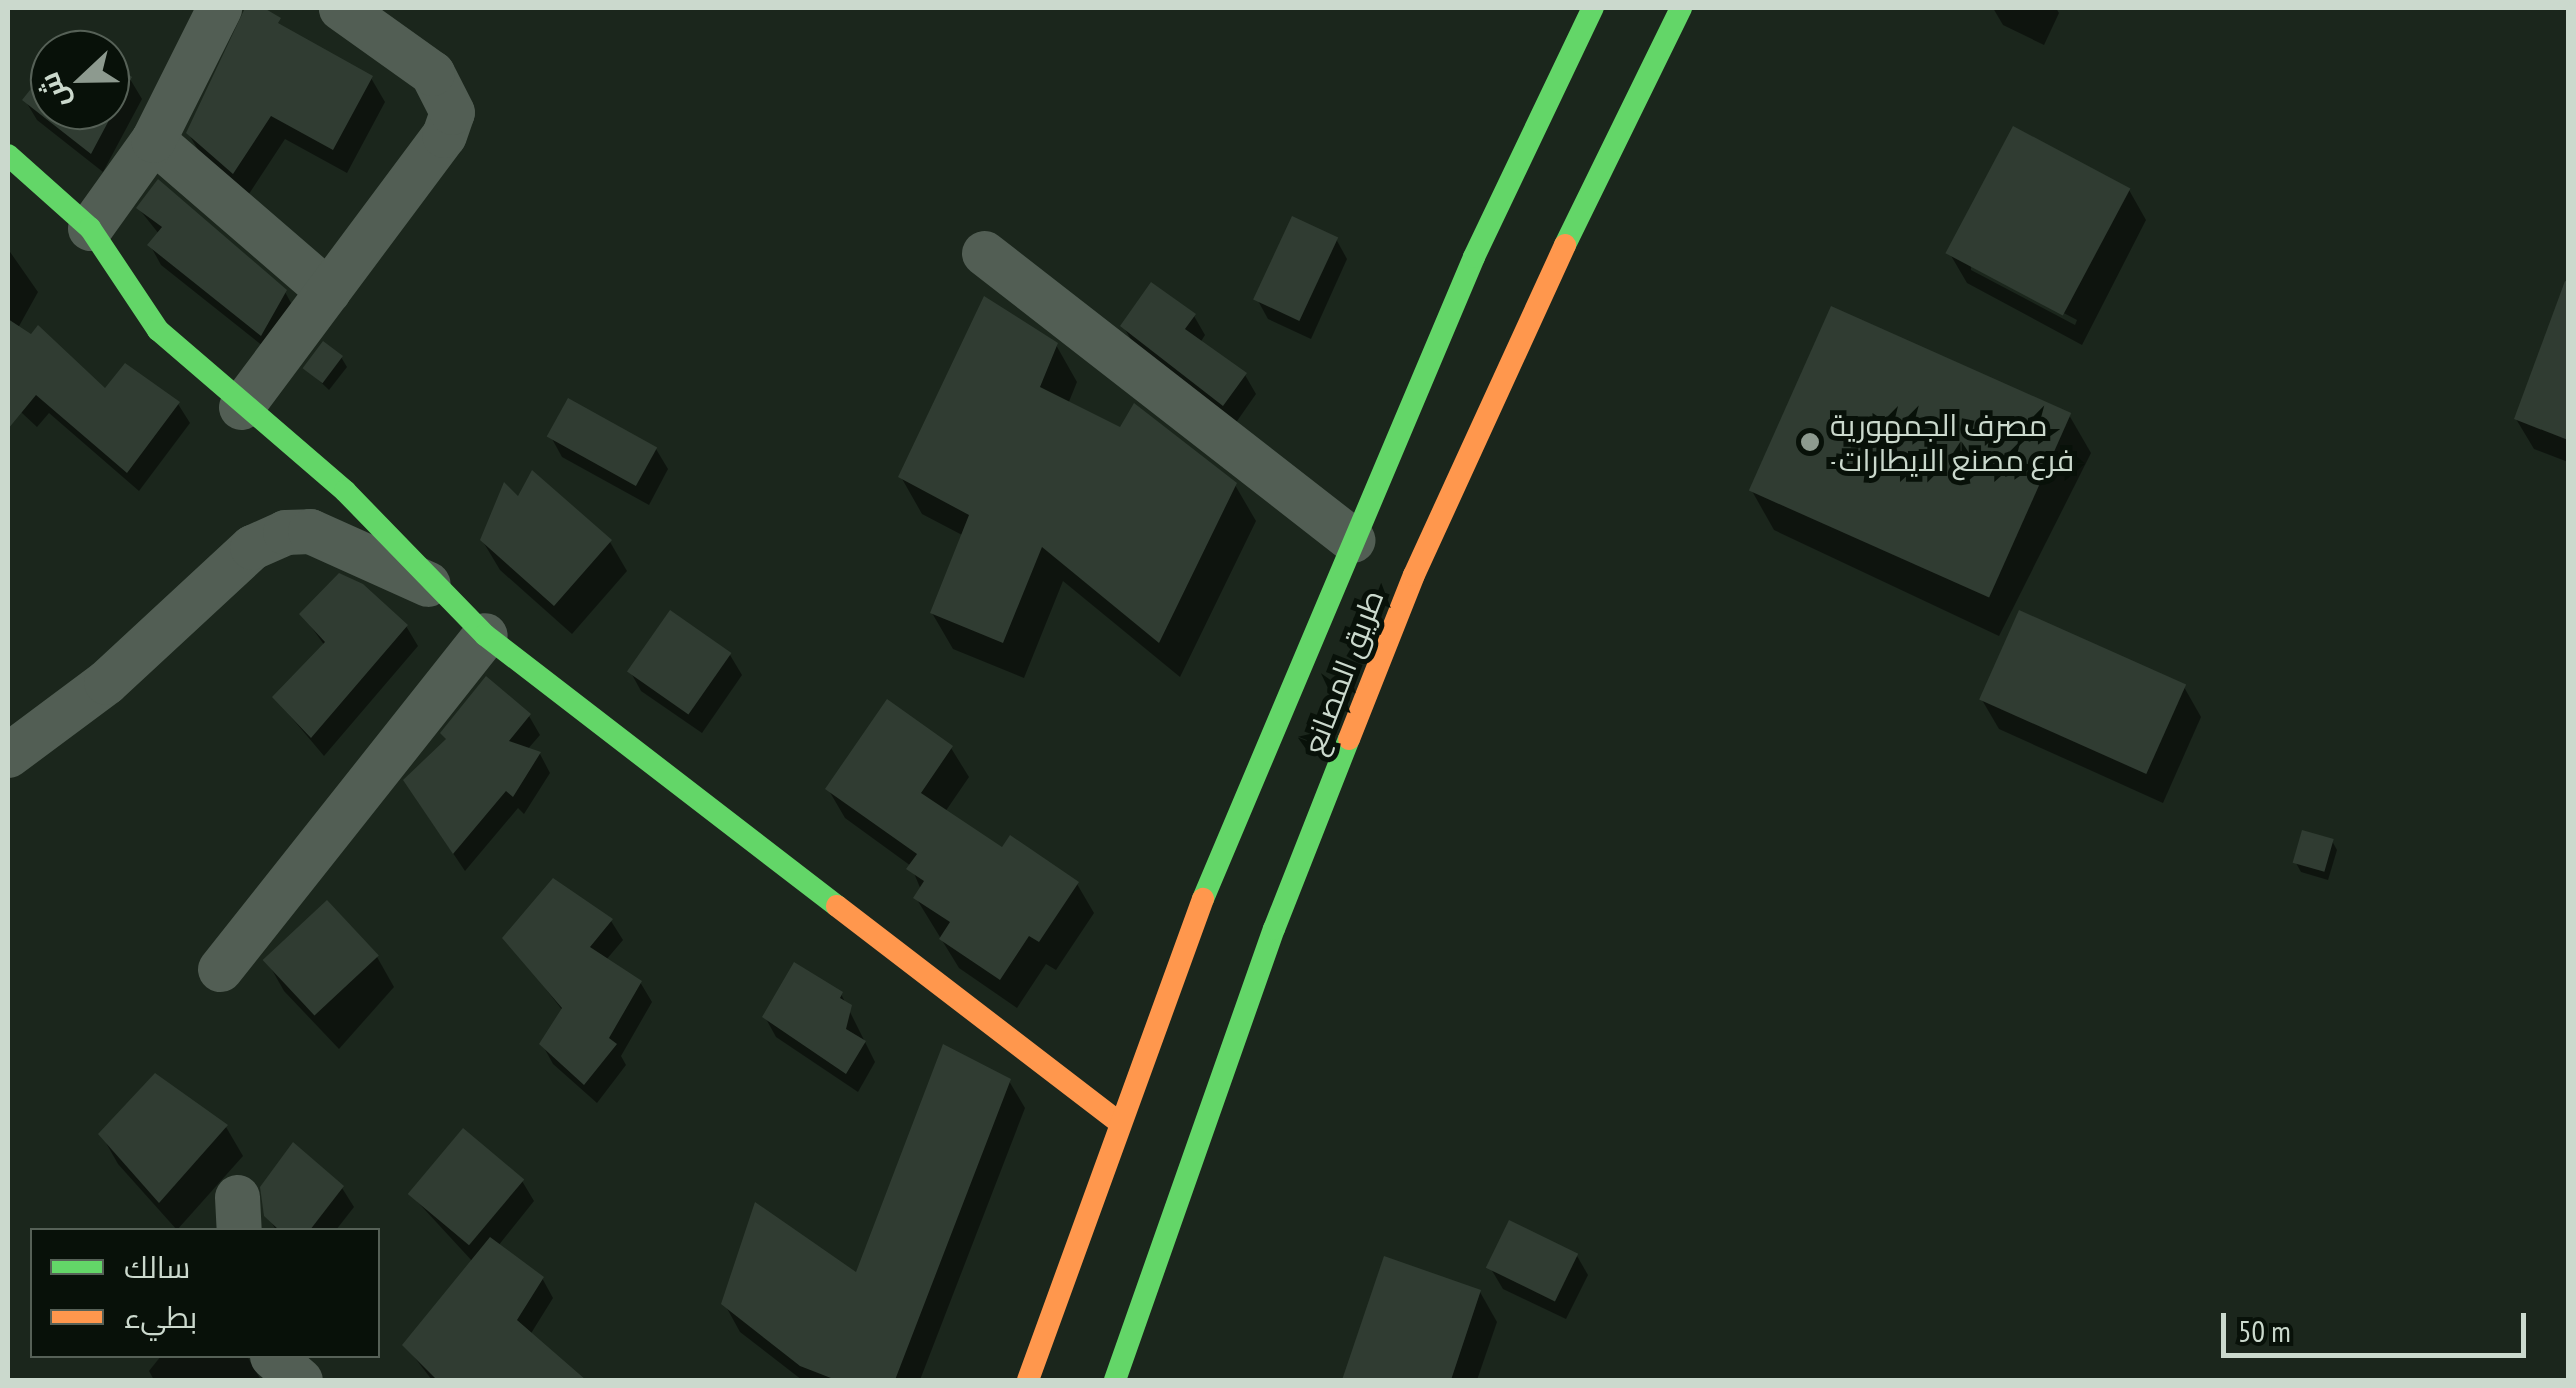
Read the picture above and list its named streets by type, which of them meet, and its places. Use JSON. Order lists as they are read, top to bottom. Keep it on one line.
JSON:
{"streets":{"main road":["طريق المصانع"]},"places":["مصرف الجمهورية -فرع مصنع الايطارات"],"legend":["سالك","بطيء"],"scale_bar":"50 m","north":"left"}
